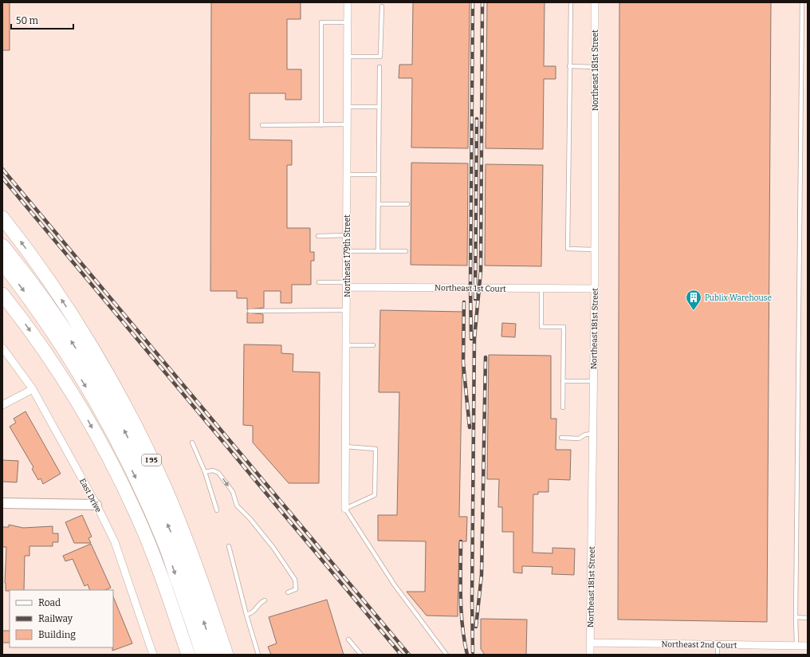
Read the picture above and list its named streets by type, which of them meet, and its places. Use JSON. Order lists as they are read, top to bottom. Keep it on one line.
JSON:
{"streets":{"highway":["I 95"],"street":["Northeast 181st Street","Northeast 179th Street","Northeast 1st Court","East Drive","Northeast 2nd Court"]},"crossings":[["Northeast 181st Street","Northeast 1st Court"],["Northeast 181st Street","Northeast 2nd Court"],["Northeast 179th Street","Northeast 1st Court"]],"places":{"building":["Publix Warehouse"]},"legend":["Road","Railway","Building"],"scale_bar":"50 m"}
